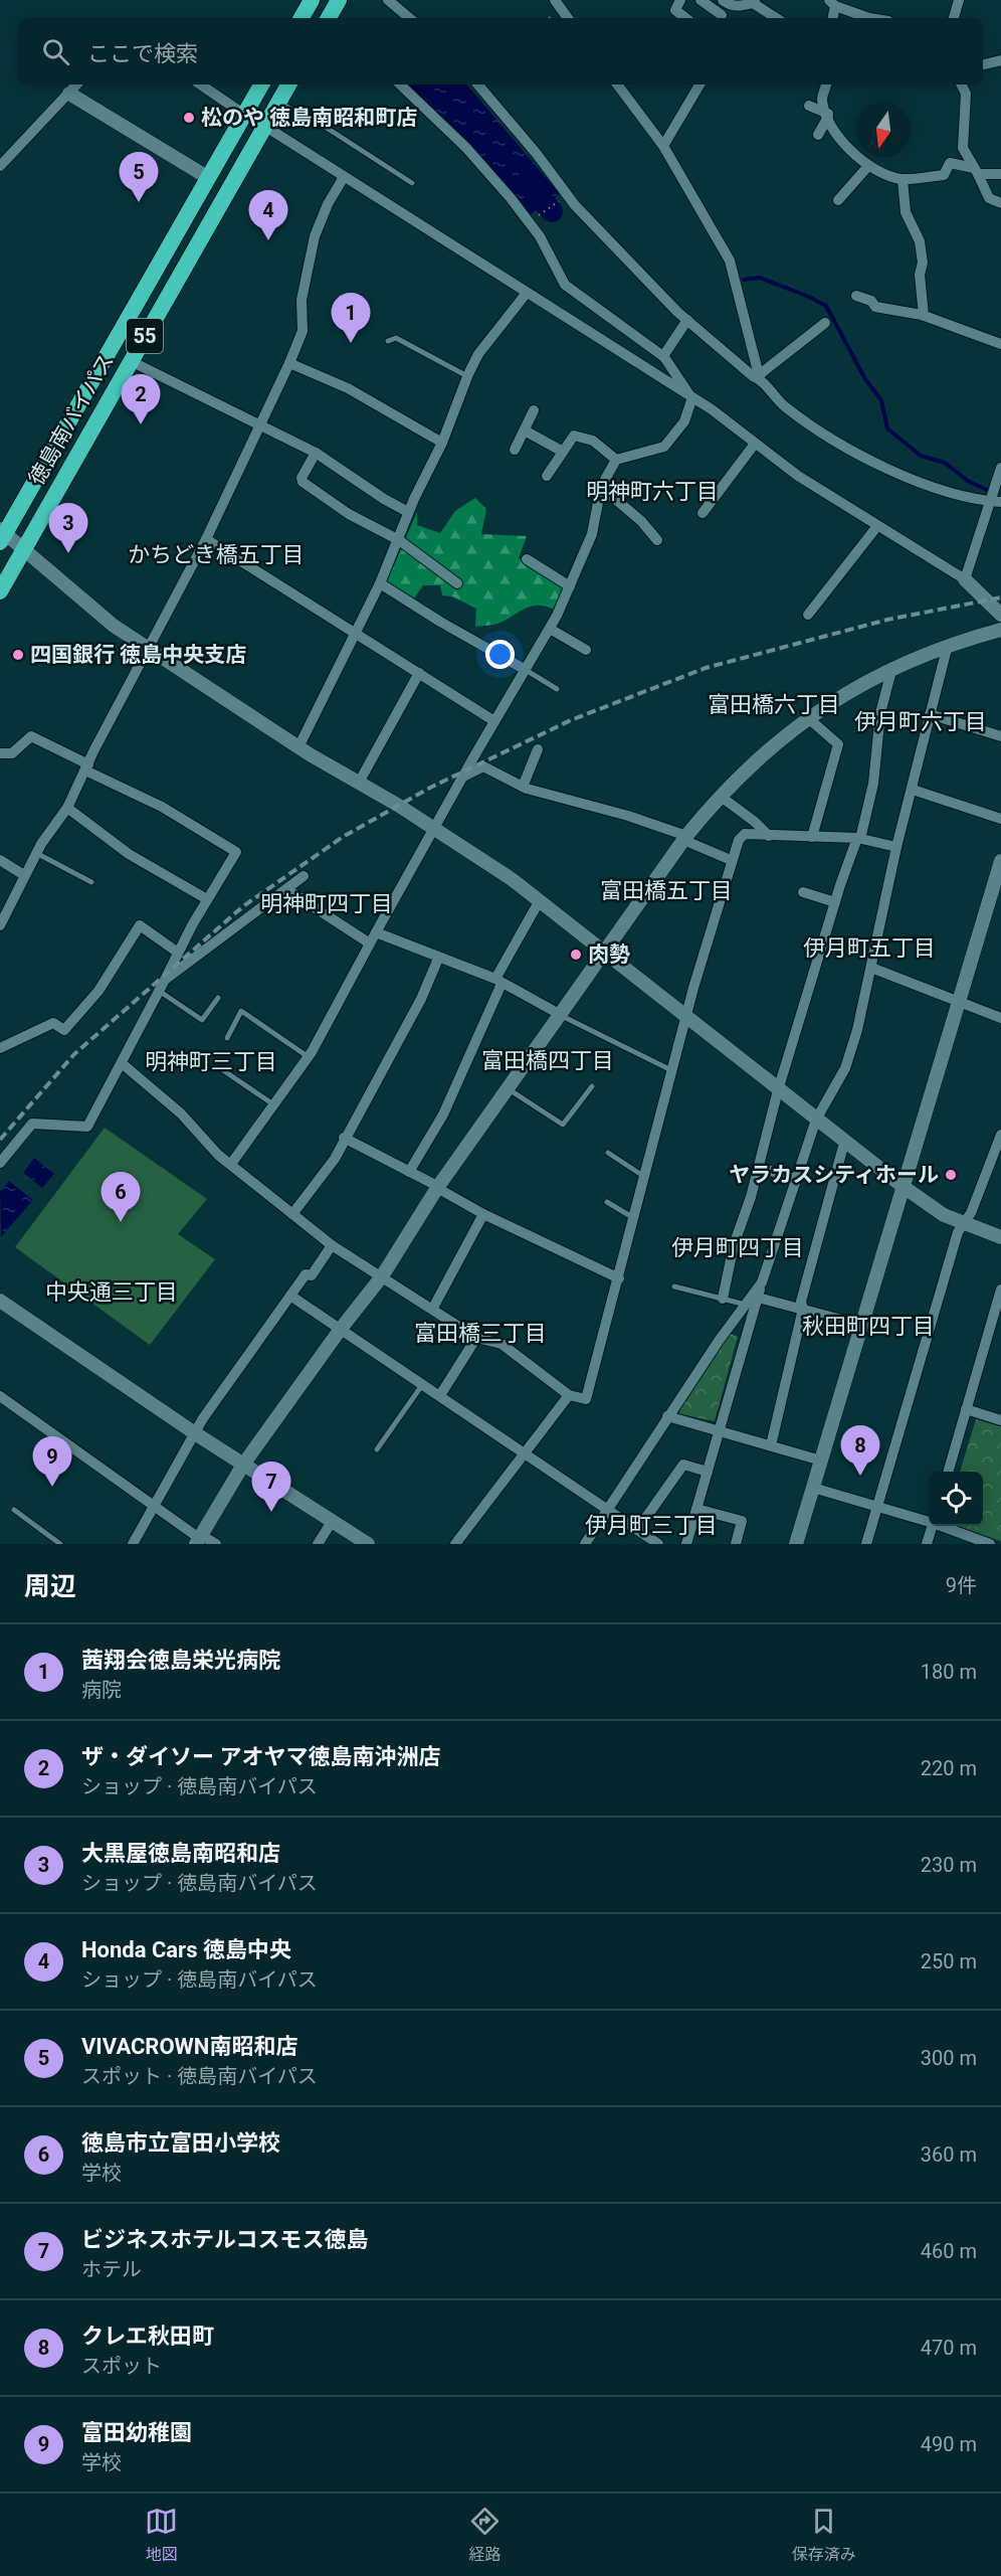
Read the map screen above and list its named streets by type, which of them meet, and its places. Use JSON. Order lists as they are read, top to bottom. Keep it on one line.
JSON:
{"streets":{"highway":["55","徳島南バイパス"]},"districts":["明神町六丁目","かちどき橋五丁目","富田橋六丁目","伊月町六丁目","富田橋五丁目","明神町四丁目","伊月町五丁目","富田橋四丁目","明神町三丁目","伊月町四丁目","中央通三丁目","秋田町四丁目","富田橋三丁目","伊月町三丁目"],"places":["松のや 徳島南昭和町店","四国銀行 徳島中央支店","肉勢","ヤラカスシティホール"],"north":"bottom","page":{"search":"ここで検索","pins":["5","4","1","2","3","6","8","9","7"],"heading":["周辺","9件"],"list":[{"mark":"1","name":"茜翔会徳島栄光病院","note":"病院","value":"180 m"},{"mark":"2","name":"ザ・ダイソー アオヤマ徳島南沖洲店","note":"ショップ · 徳島南バイパス","value":"220 m"},{"mark":"3","name":"大黒屋徳島南昭和店","note":"ショップ · 徳島南バイパス","value":"230 m"},{"mark":"4","name":"Honda Cars 徳島中央","note":"ショップ · 徳島南バイパス","value":"250 m"},{"mark":"5","name":"VIVACROWN南昭和店","note":"スポット · 徳島南バイパス","value":"300 m"},{"mark":"6","name":"徳島市立富田小学校","note":"学校","value":"360 m"},{"mark":"7","name":"ビジネスホテルコスモス徳島","note":"ホテル","value":"460 m"},{"mark":"8","name":"クレエ秋田町","note":"スポット","value":"470 m"},{"mark":"9","name":"富田幼稚園","note":"学校","value":"490 m"}],"nav":["地図","経路","保存済み"]}}
